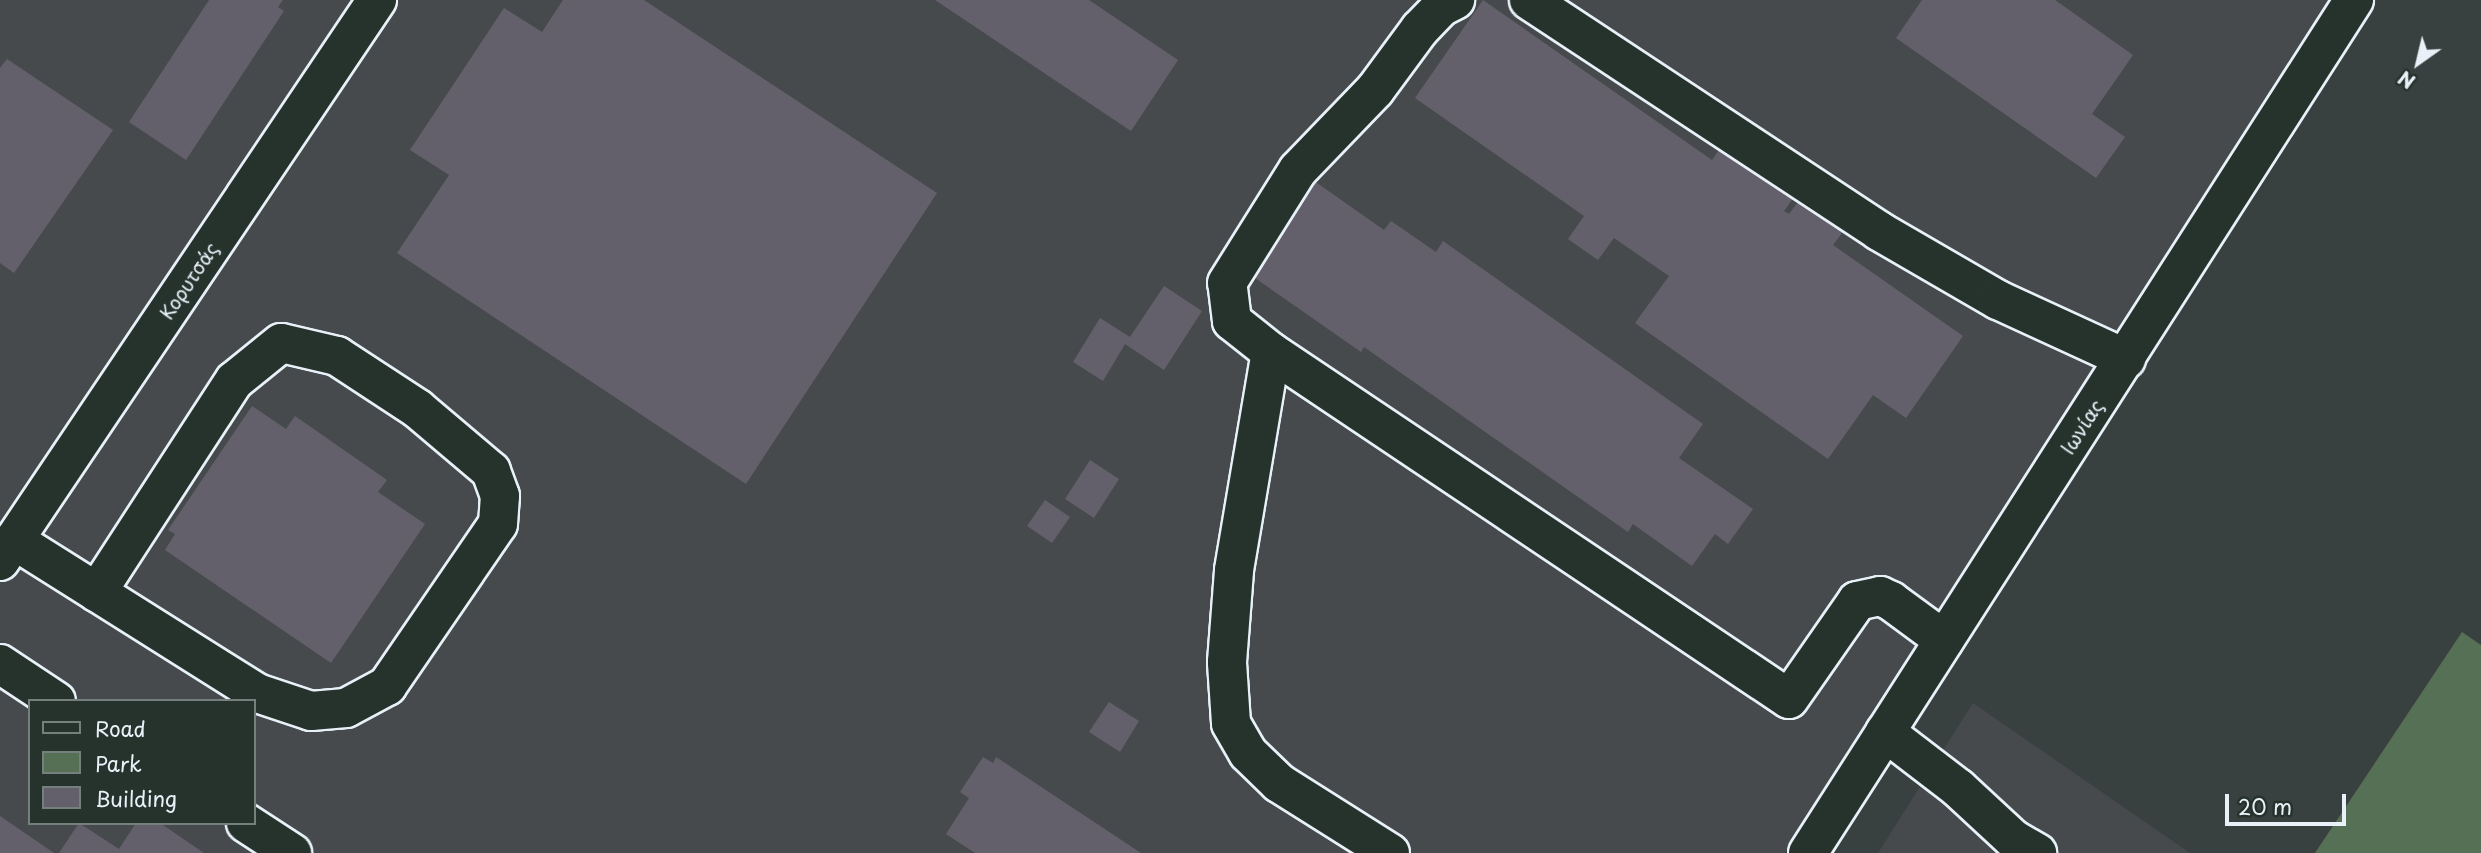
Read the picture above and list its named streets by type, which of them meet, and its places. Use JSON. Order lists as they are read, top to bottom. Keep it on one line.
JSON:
{"streets":{"street":["Κορυτσάς","Ιωνίας"]},"legend":["Road","Park","Building"],"scale_bar":"20 m","north":"bottom left"}
